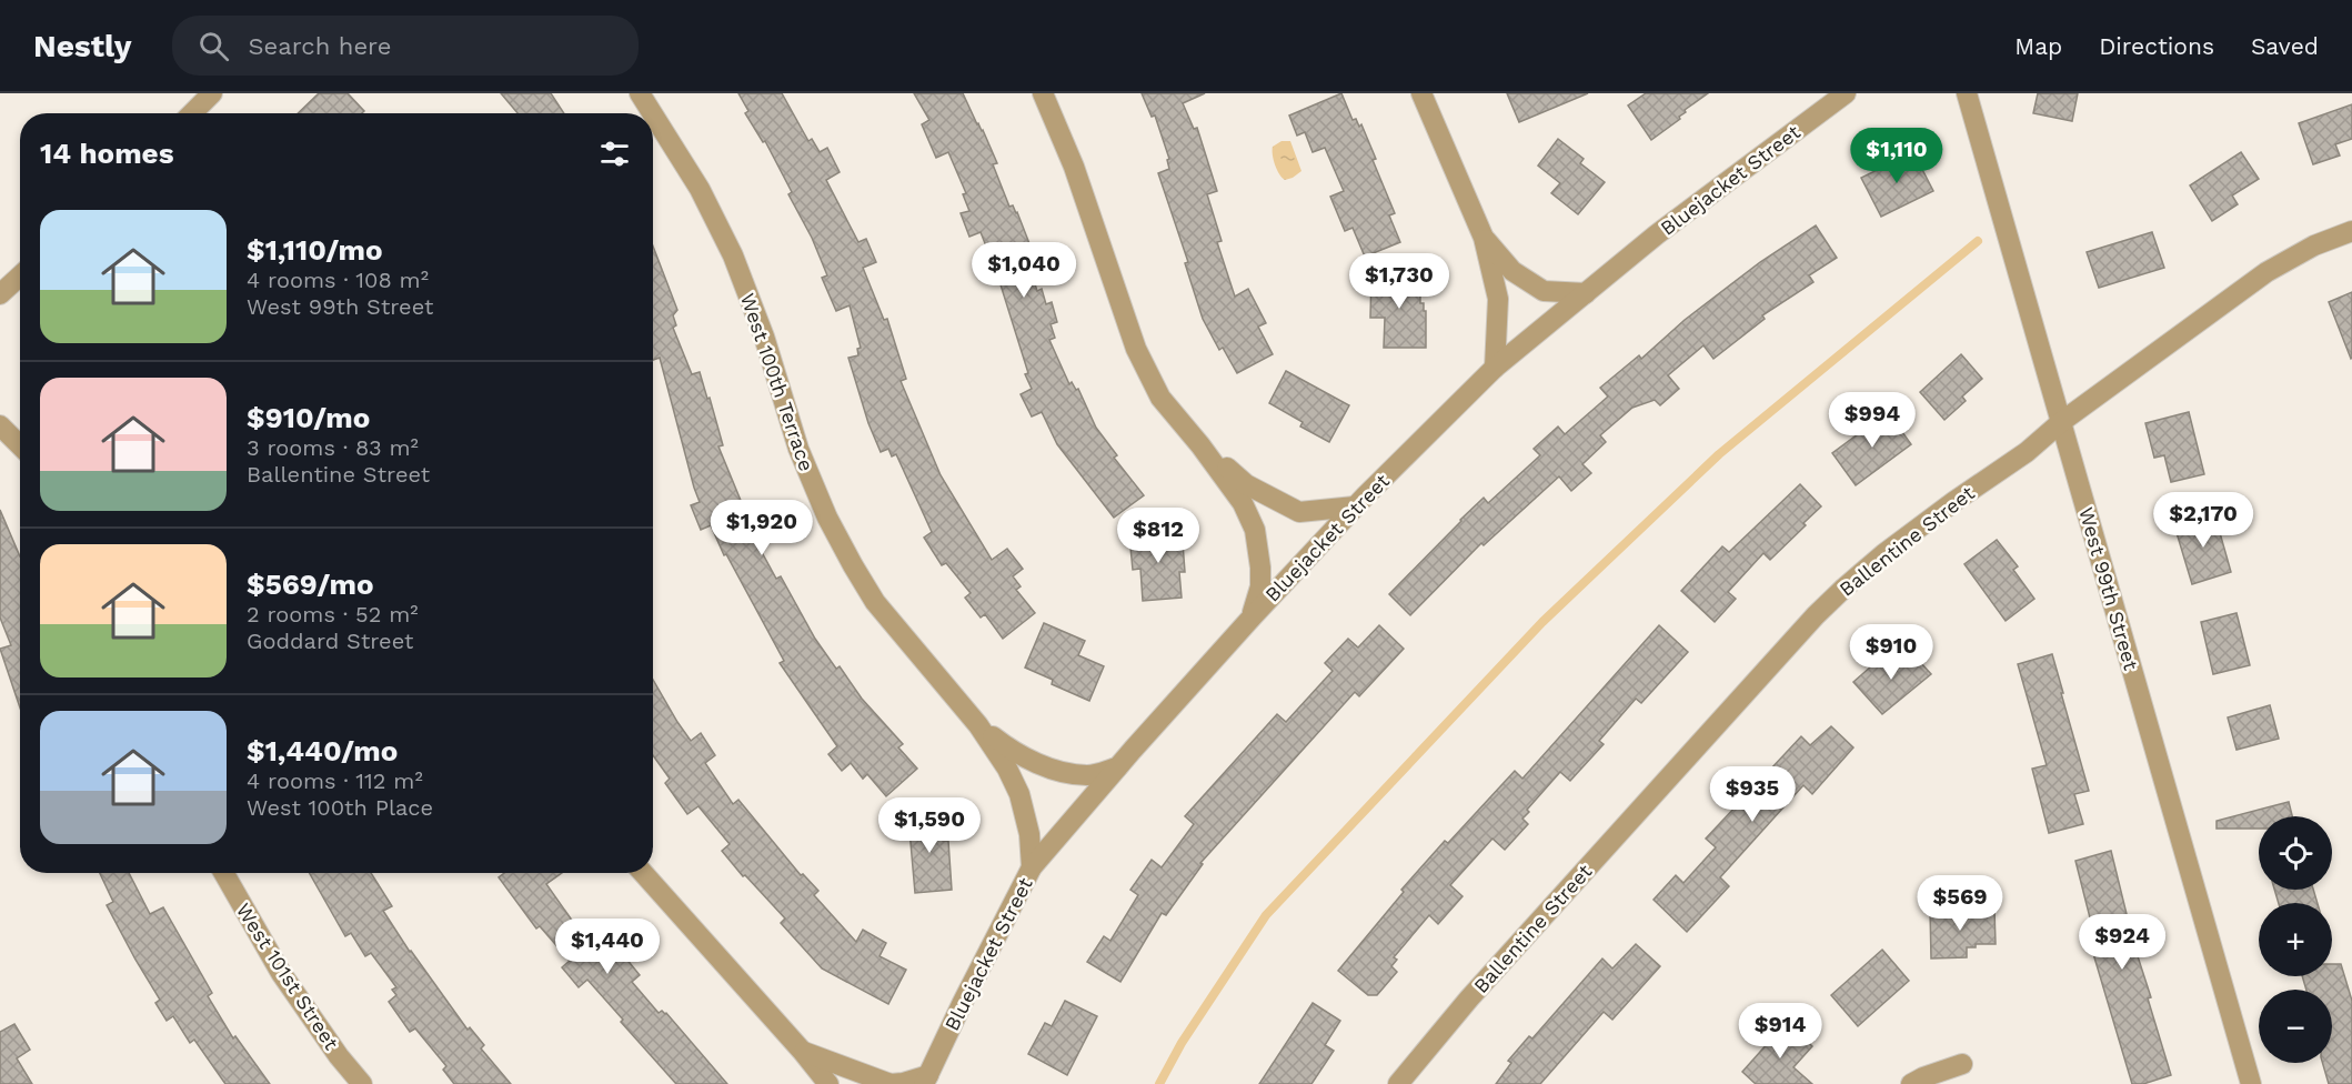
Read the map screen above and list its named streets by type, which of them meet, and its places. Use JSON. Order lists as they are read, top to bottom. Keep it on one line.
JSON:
{"streets":{"street":["Bluejacket Street","West 100th Terrace","Ballentine Street","West 99th Street","West 101st Street"]},"crossings":[["Bluejacket Street","West 100th Terrace"],["Ballentine Street","West 99th Street"]],"page":{"header":"Nestly","search":"Search here","nav":["Map","Directions","Saved"],"heading":"14 homes","price":["$1,110","$1,040","$1,730","$994","$2,170","$1,920","$812","$910","$935","$1,590","$569","$924","$1,440","$914"],"list":[{"name":"$1,110/mo","note":"4 rooms · 108 m² · West 99th Street"},{"name":"$910/mo","note":"3 rooms · 83 m² · Ballentine Street"},{"name":"$569/mo","note":"2 rooms · 52 m² · Goddard Street"},{"name":"$1,440/mo","note":"4 rooms · 112 m² · West 100th Place"}],"map_buttons":["+","−"]}}
